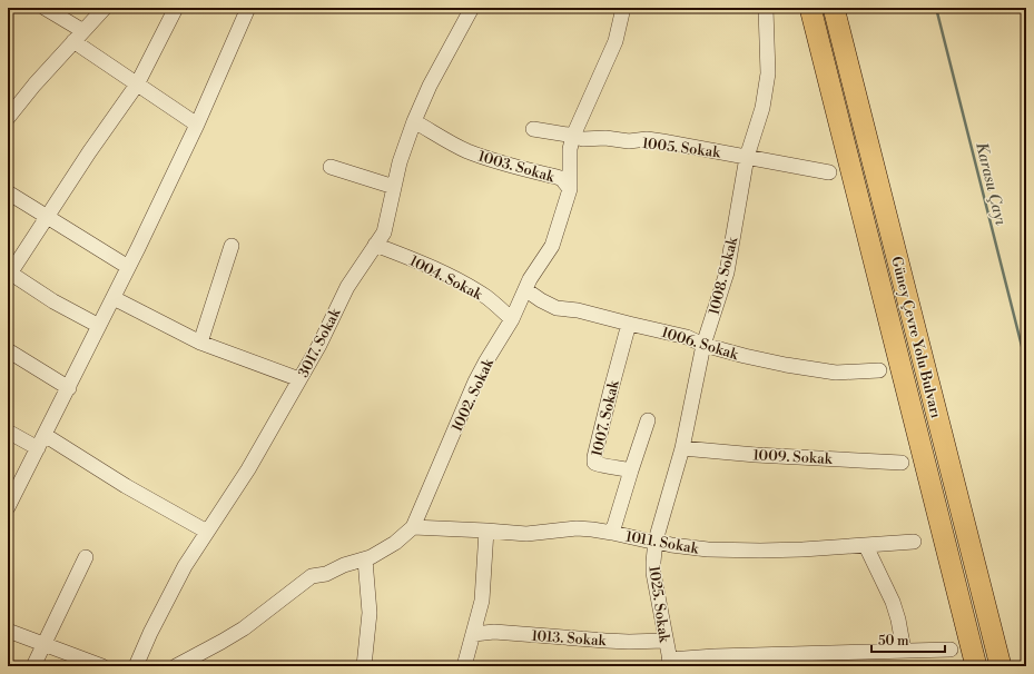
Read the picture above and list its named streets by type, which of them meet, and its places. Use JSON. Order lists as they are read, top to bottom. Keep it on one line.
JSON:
{"streets":{"highway":["Güney Çevre Yolu Bulvarı"],"street":["1005. Sokak","1003. Sokak","1008. Sokak","1004. Sokak","3017. Sokak","1006. Sokak","1002. Sokak","1007. Sokak","1009. Sokak","1011. Sokak","1025. Sokak","1013. Sokak"]},"crossings":[["1005. Sokak","1008. Sokak"],["1005. Sokak","1002. Sokak"],["1003. Sokak","3017. Sokak"],["1003. Sokak","1002. Sokak"],["1008. Sokak","1006. Sokak"],["1008. Sokak","1009. Sokak"],["1008. Sokak","1011. Sokak"],["1008. Sokak","1025. Sokak"],["1004. Sokak","3017. Sokak"],["1004. Sokak","1002. Sokak"],["1006. Sokak","1002. Sokak"],["1006. Sokak","1007. Sokak"],["1002. Sokak","1011. Sokak"],["1011. Sokak","1025. Sokak"],["1025. Sokak","1013. Sokak"]],"water":["Karasu Çayı"],"scale_bar":"50 m"}
